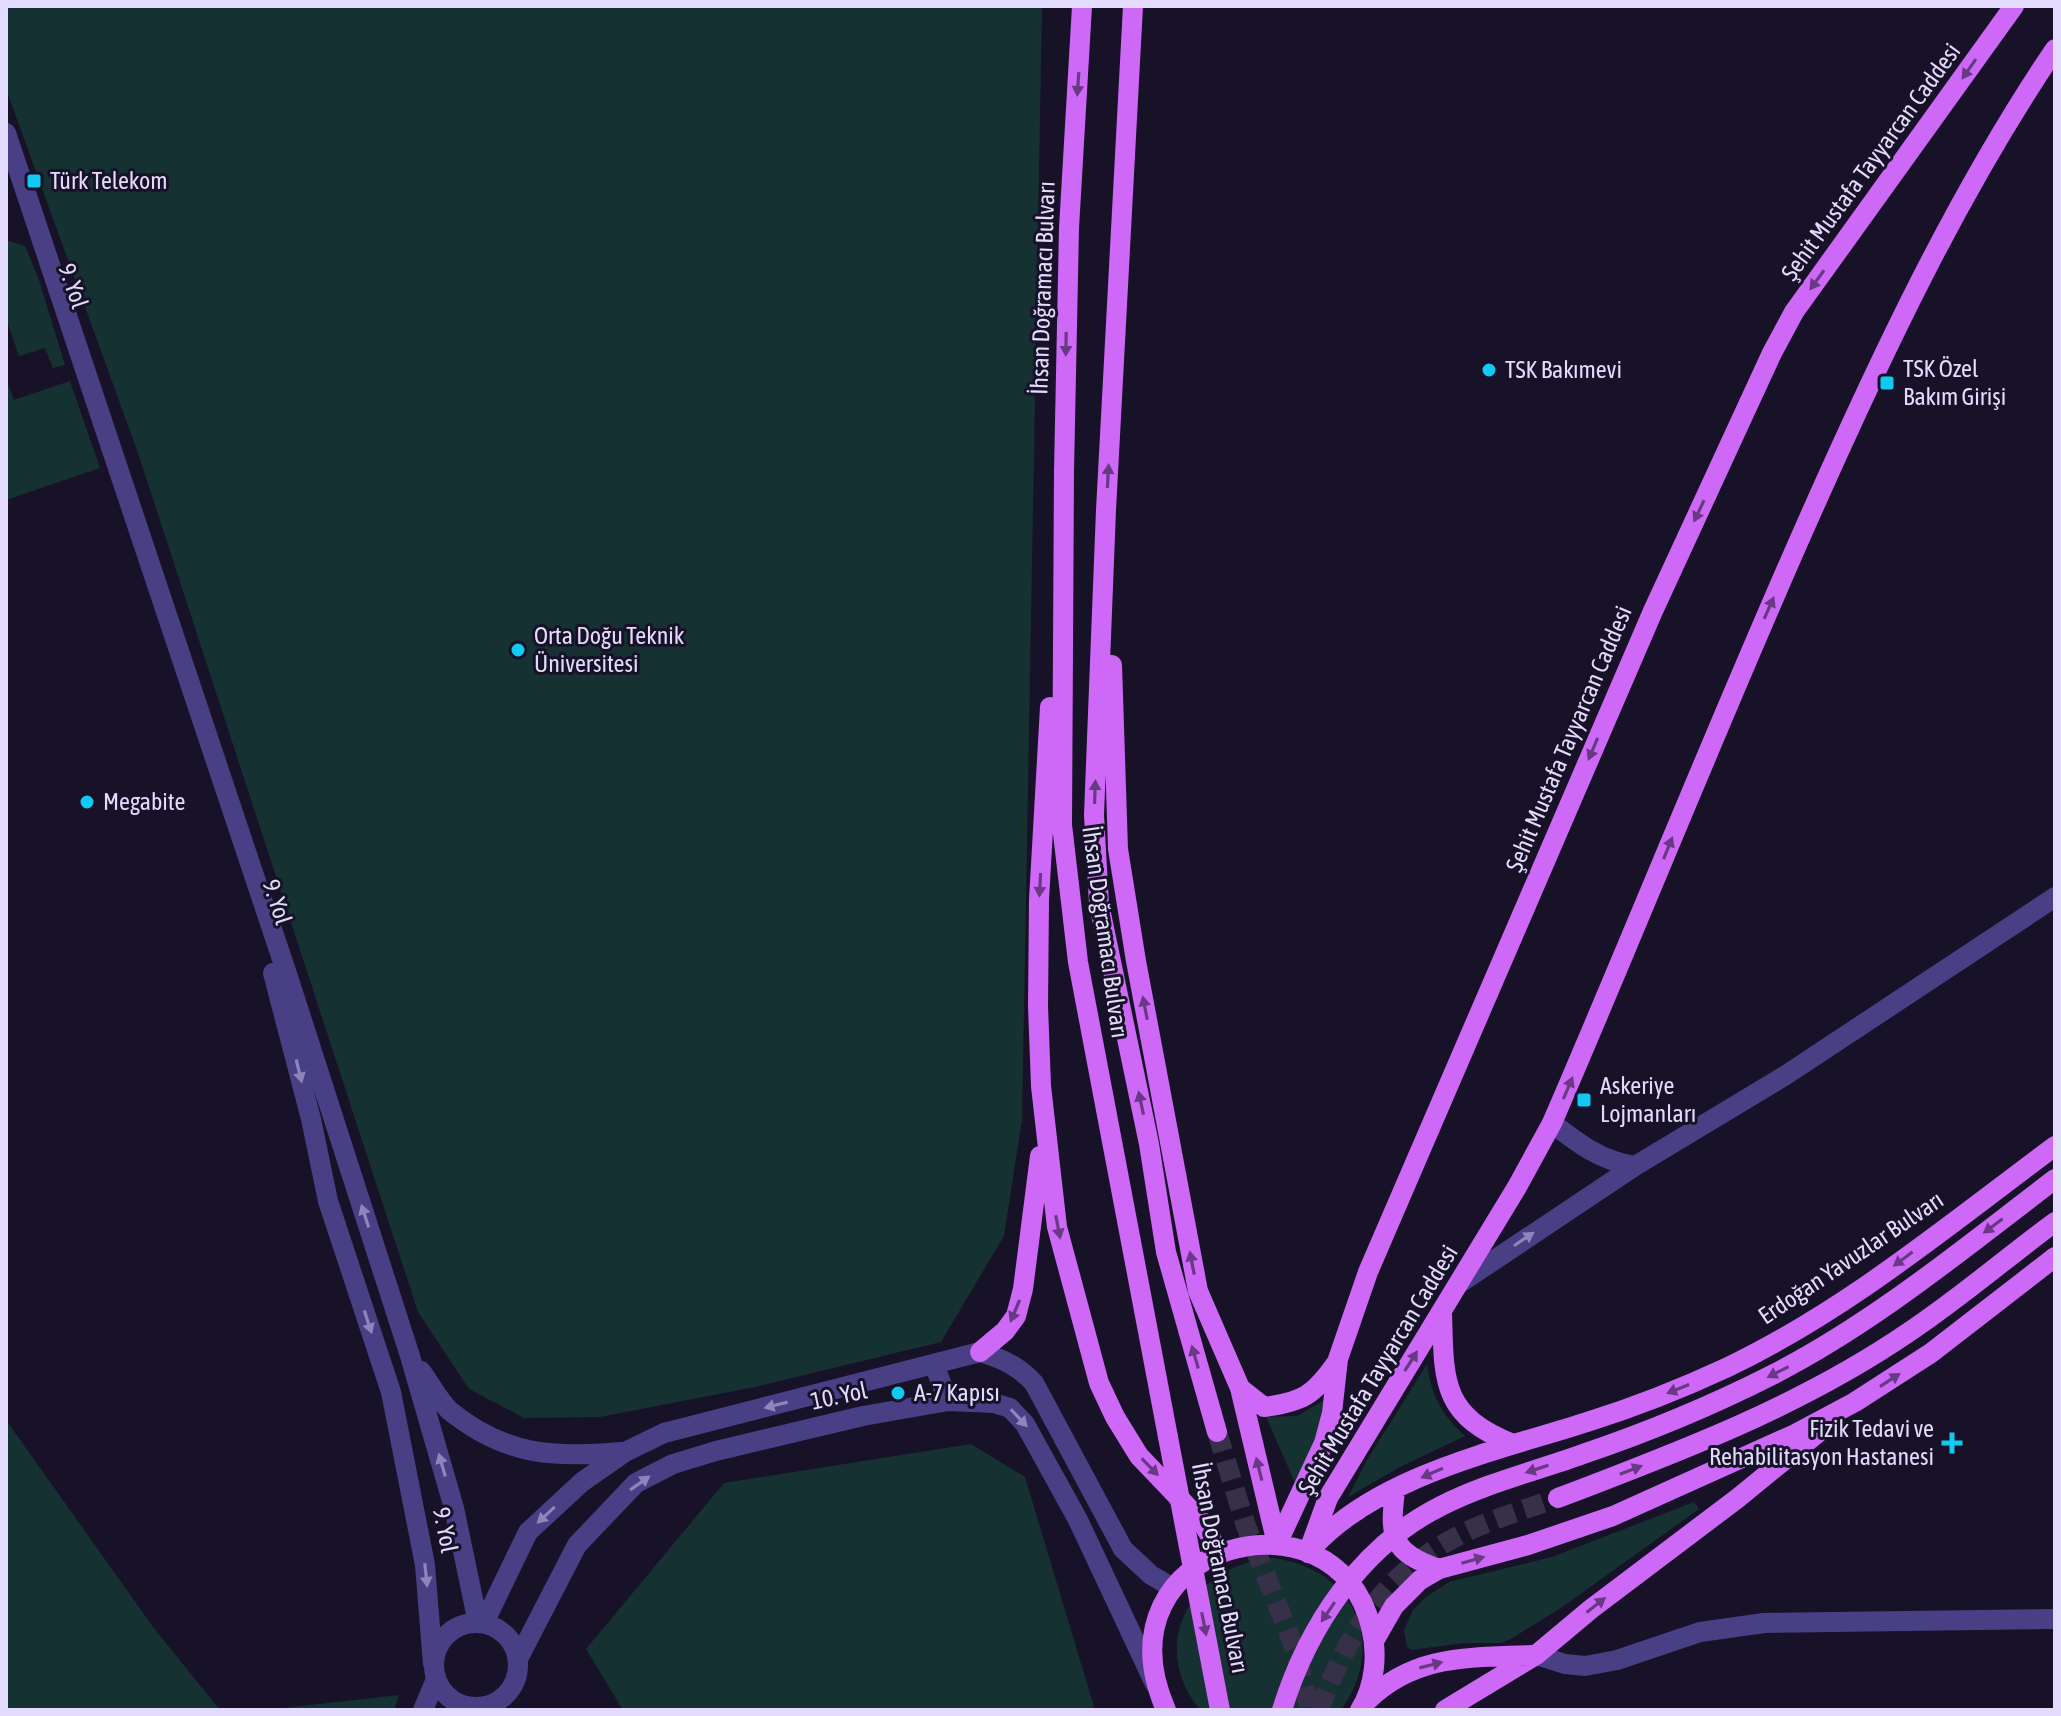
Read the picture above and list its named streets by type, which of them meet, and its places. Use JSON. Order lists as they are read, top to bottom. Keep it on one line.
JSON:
{"streets":{"main road":["Şehit Mustafa Tayyarcan Caddesi","İhsan Doğramacı Bulvarı","Erdoğan Yavuzlar Bulvarı"],"street":["9. Yol","10. Yol"]},"crossings":[["Şehit Mustafa Tayyarcan Caddesi","Erdoğan Yavuzlar Bulvarı"],["9. Yol","10. Yol"]],"places":{"transit":["Türk Telekom","TSK Özel Bakım Girişi","Askeriye Lojmanları"],"other":["TSK Bakımevi","Orta Doğu Teknik Üniversitesi","Megabite","A-7 Kapısı"],"health":["Fizik Tedavi ve Rehabilitasyon Hastanesi"]}}
